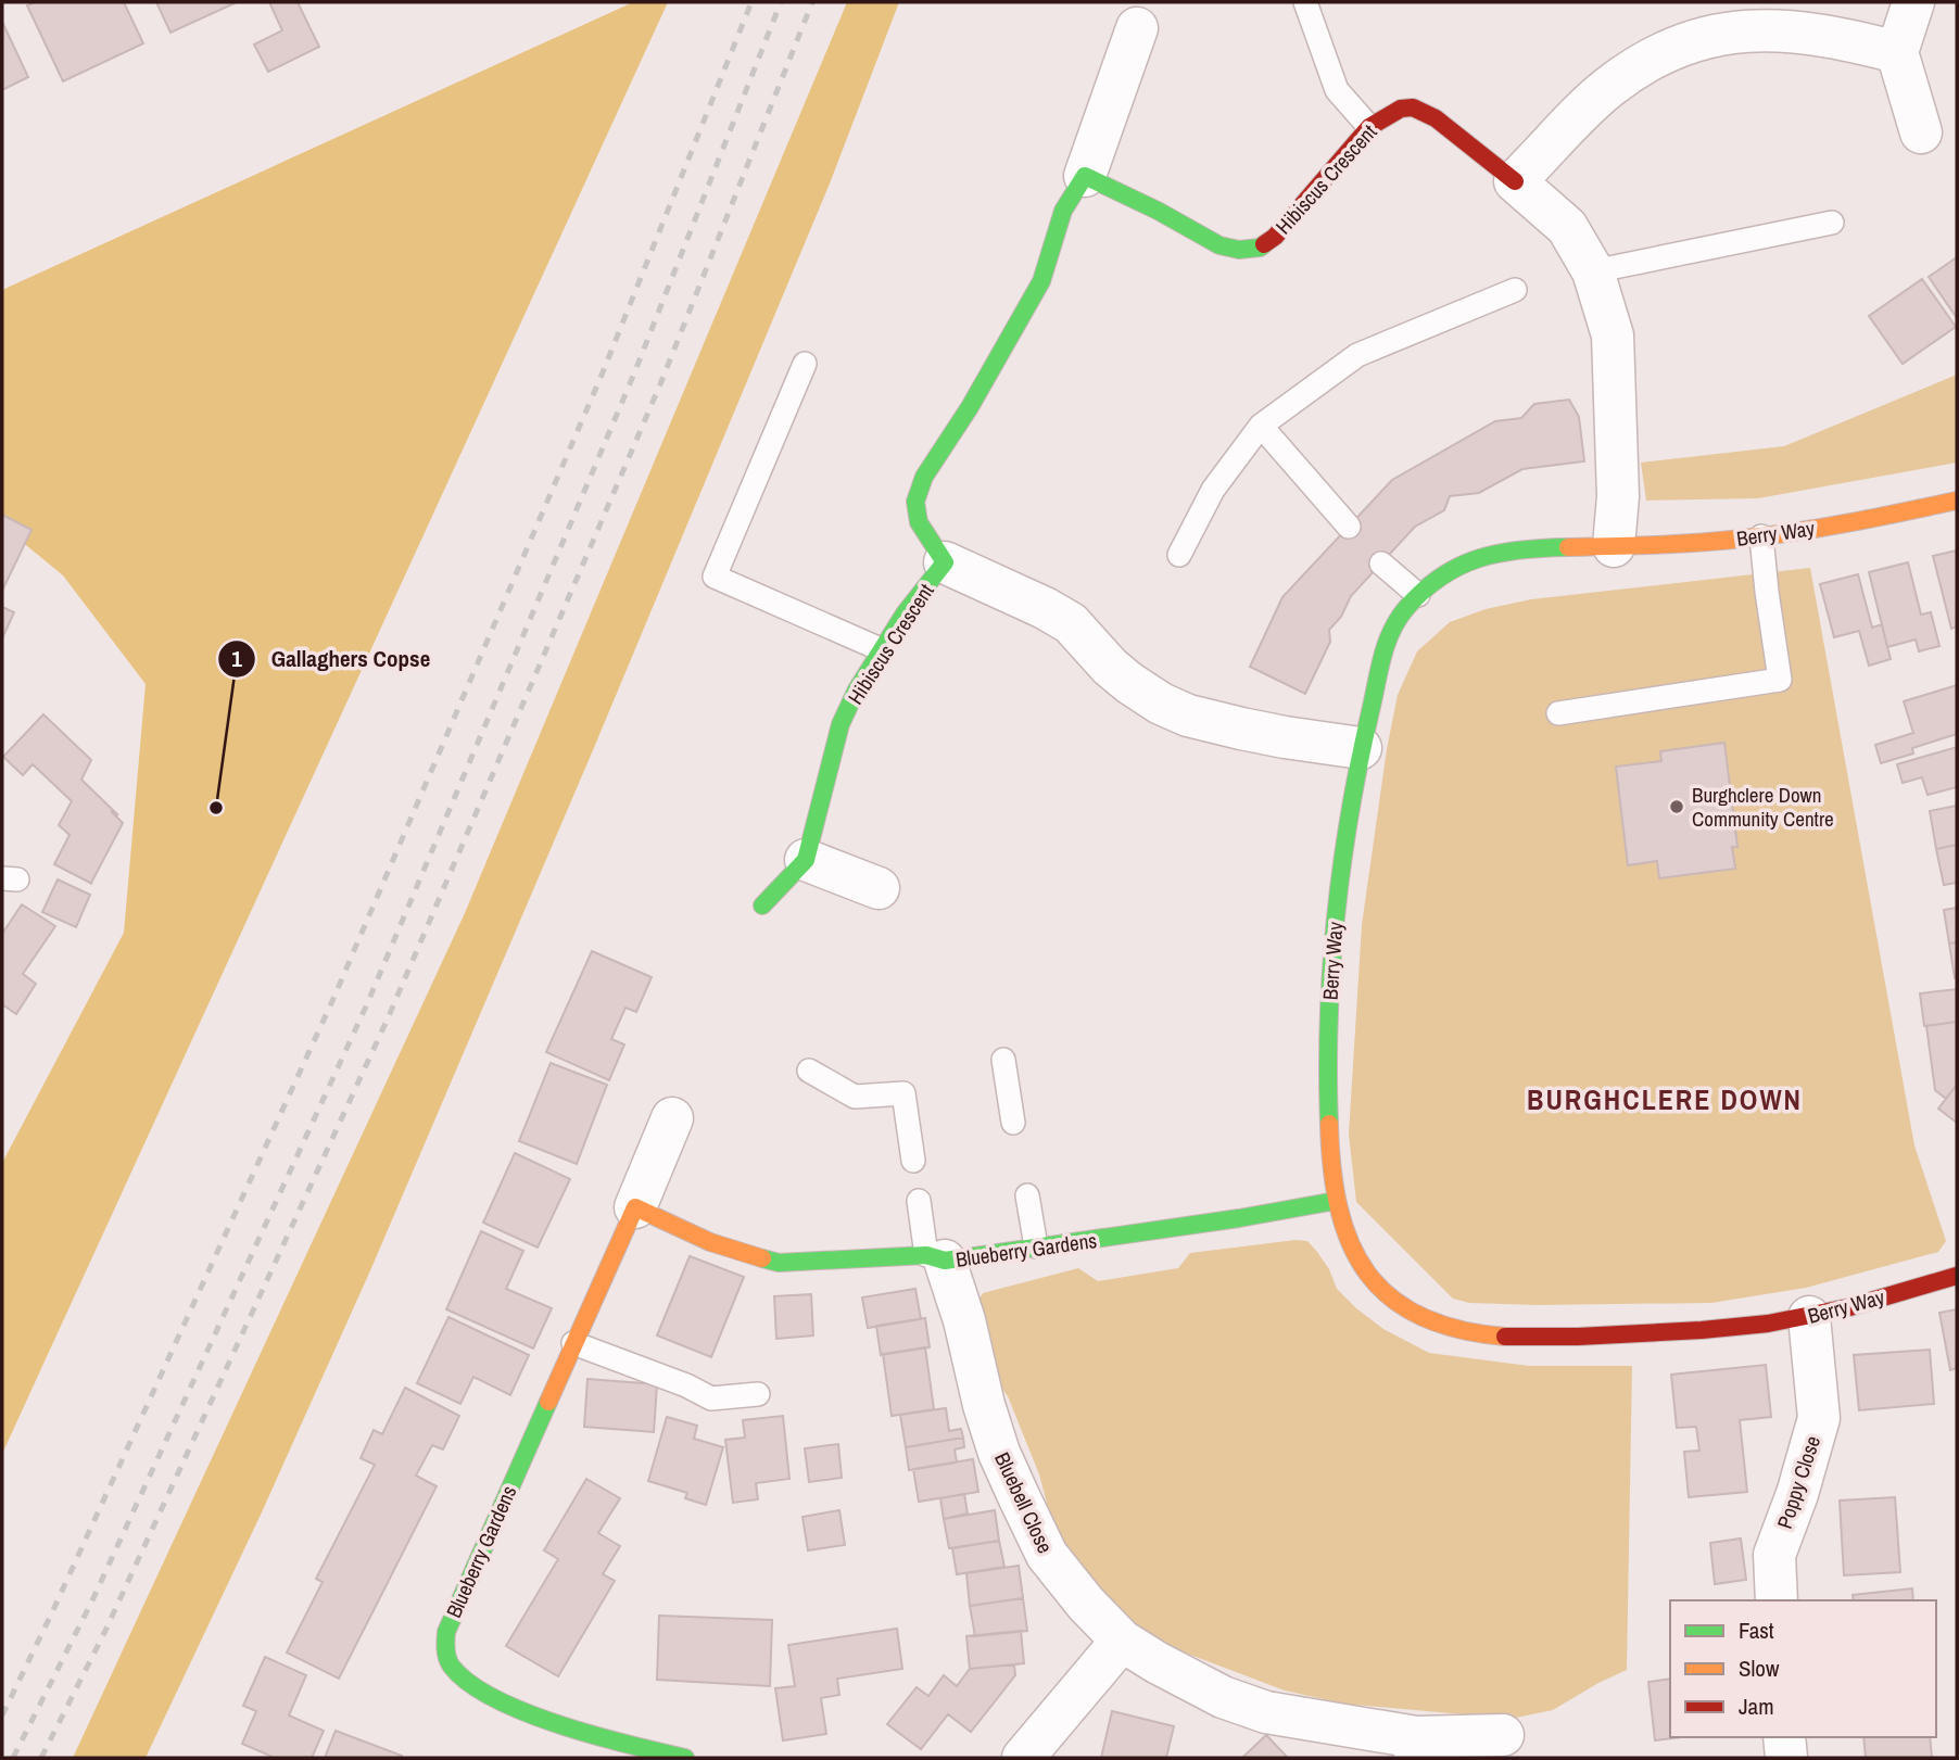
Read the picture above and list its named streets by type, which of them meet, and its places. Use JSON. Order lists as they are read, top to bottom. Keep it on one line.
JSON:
{"streets":{"street":["Hibiscus Crescent","Berry Way","Blueberry Gardens","Poppy Close","Bluebell Close"]},"crossings":[["Hibiscus Crescent","Berry Way"],["Berry Way","Blueberry Gardens"],["Berry Way","Poppy Close"],["Blueberry Gardens","Bluebell Close"]],"districts":["BURGHCLERE DOWN"],"places":["Burghclere Down Community Centre","Gallaghers Copse"],"legend":["Fast","Slow","Jam"]}
